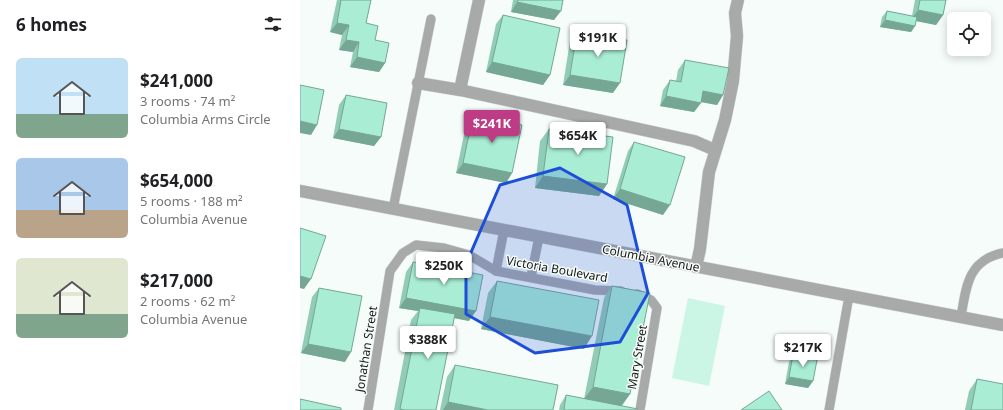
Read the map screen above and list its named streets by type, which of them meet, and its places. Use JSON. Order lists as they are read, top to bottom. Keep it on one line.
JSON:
{"streets":{"street":["Columbia Avenue"],"lane":["Victoria Boulevard","Jonathan Street","Mary Street"]},"crossings":[["Victoria Boulevard","Jonathan Street"],["Victoria Boulevard","Mary Street"]],"page":{"heading":"6 homes","price":["$191K","$241K","$654K","$250K","$388K","$217K"],"list":[{"name":"$241,000","note":"3 rooms · 74 m² · Columbia Arms Circle"},{"name":"$654,000","note":"5 rooms · 188 m² · Columbia Avenue"},{"name":"$217,000","note":"2 rooms · 62 m² · Columbia Avenue"}]}}
